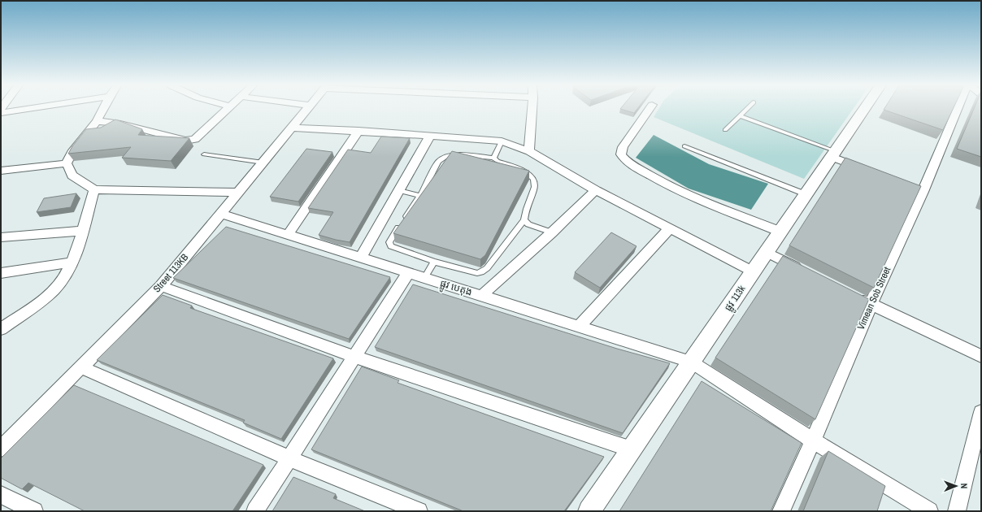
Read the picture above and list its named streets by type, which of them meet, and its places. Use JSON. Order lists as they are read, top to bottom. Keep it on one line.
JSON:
{"streets":{"street":["Street 113KB","ផ្លូវ បេតុង","ផ្លូវ 113k","Vimean Sob Street"]},"crossings":[["Street 113KB","ផ្លូវ បេតុង"],["ផ្លូវ បេតុង","ផ្លូវ 113k"],["ផ្លូវ បេតុង","Vimean Sob Street"]],"north":"right"}
